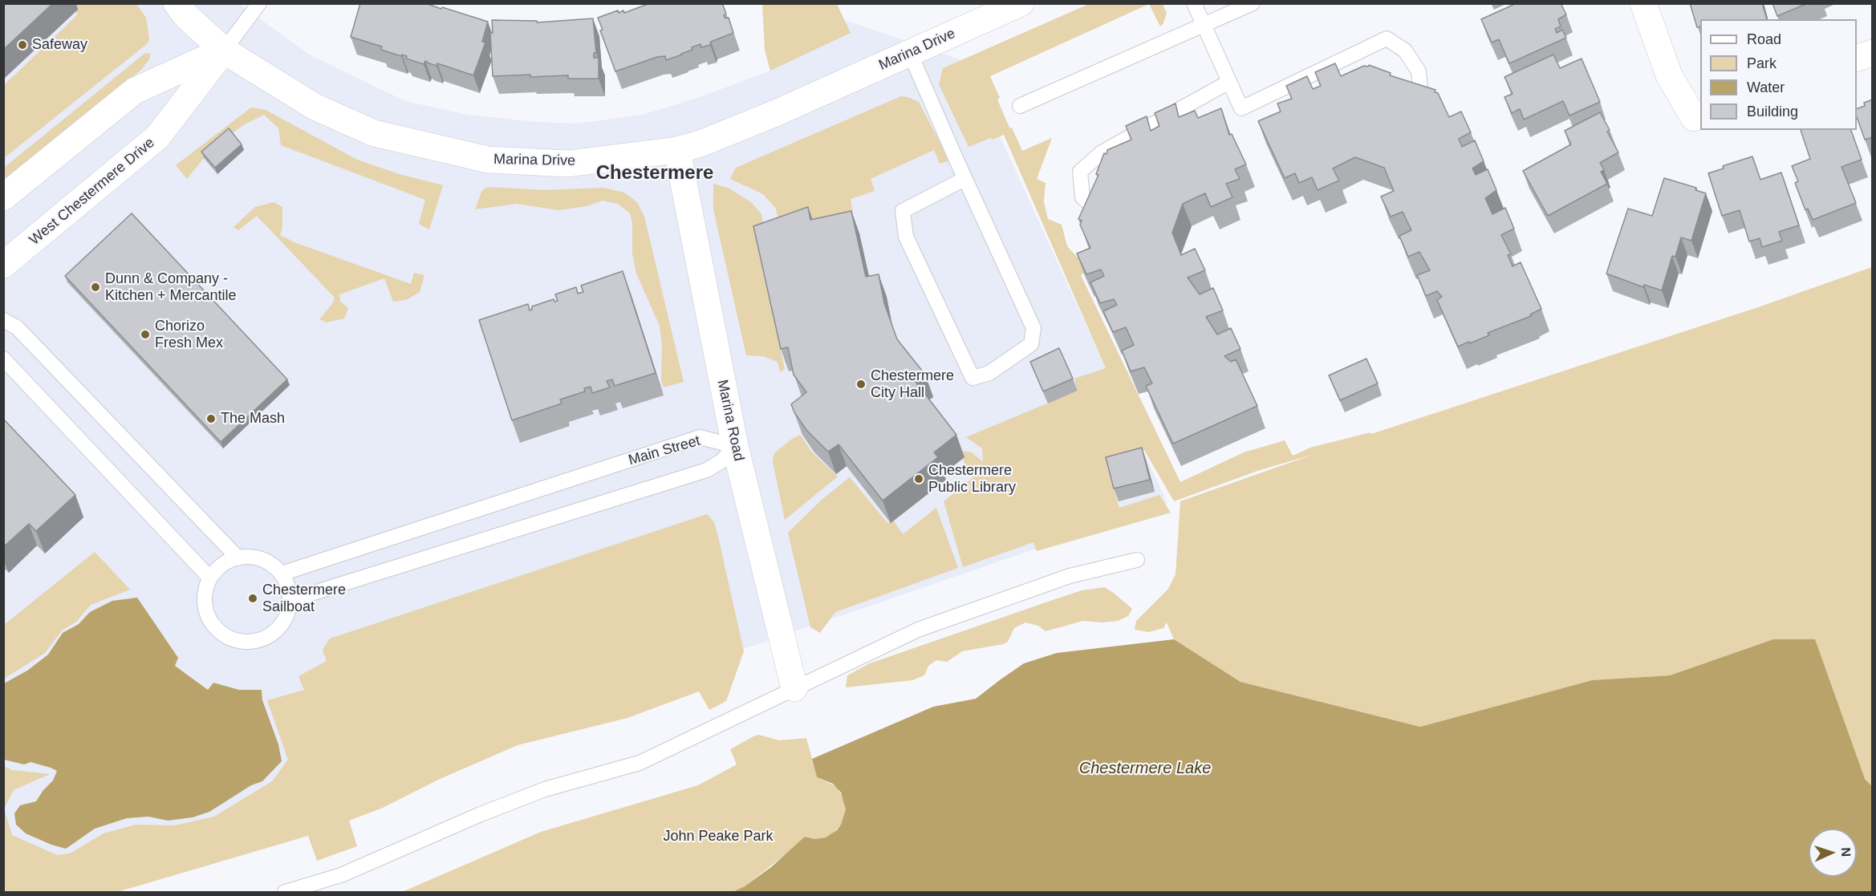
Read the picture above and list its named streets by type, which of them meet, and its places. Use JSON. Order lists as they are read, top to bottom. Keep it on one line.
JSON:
{"streets":{"street":["Marina Drive","West Chestermere Drive","Marina Road"],"lane":["Main Street"]},"crossings":[["Marina Drive","West Chestermere Drive"],["Marina Drive","Marina Road"],["Marina Road","Main Street"]],"districts":["Chestermere"],"water":["Chestermere Lake"],"parks":["John Peake Park"],"places":["Safeway","Dunn & Company - Kitchen + Mercantile","Chorizo Fresh Mex","Chestermere City Hall","The Mash","Chestermere Public Library","Chestermere Sailboat"],"legend":["Road","Park","Water","Building"],"north":"right"}
